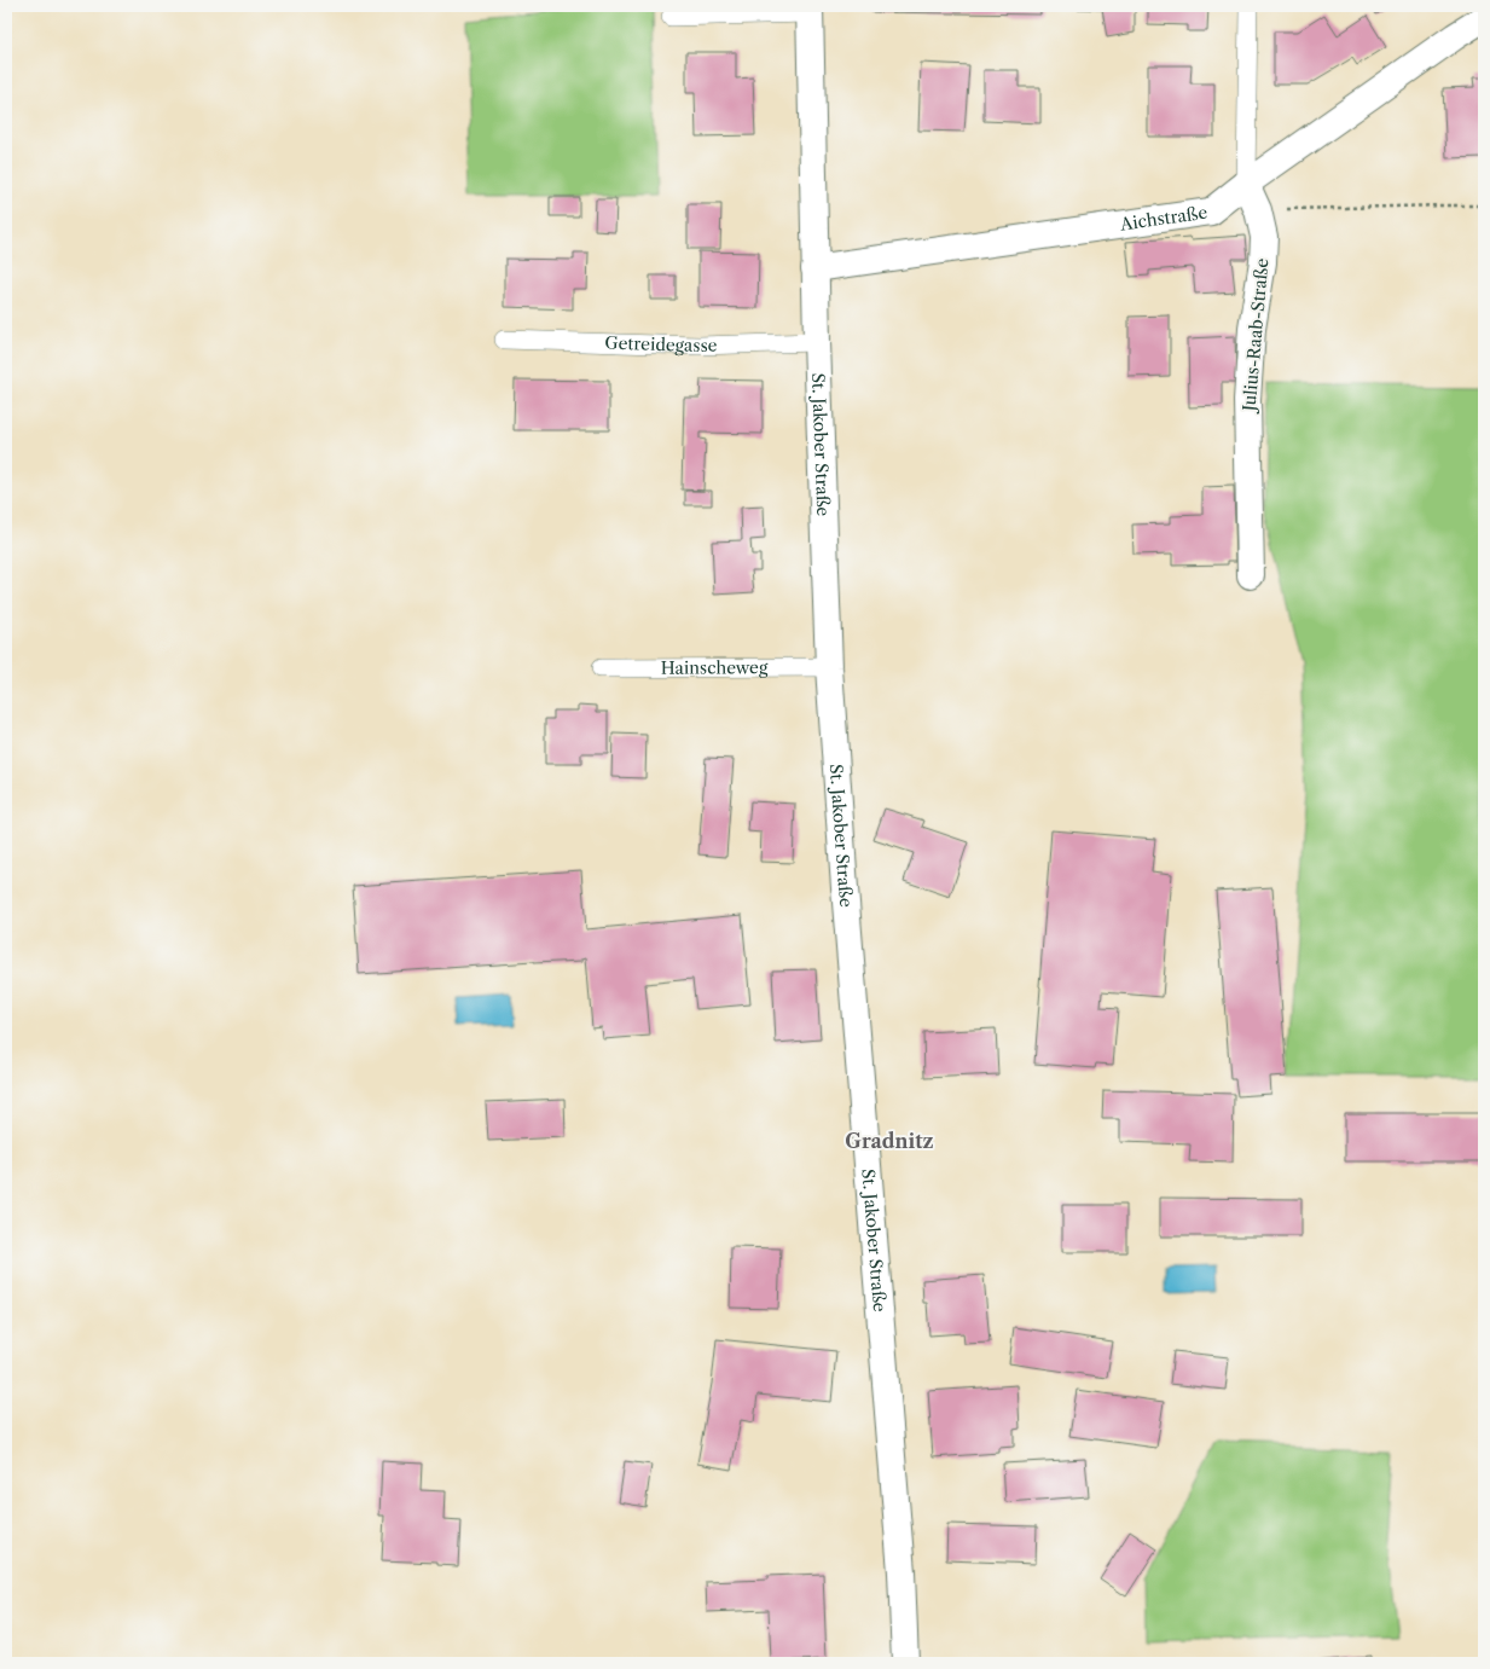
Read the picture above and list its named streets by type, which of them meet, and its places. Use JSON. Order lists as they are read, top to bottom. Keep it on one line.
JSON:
{"streets":{"street":["Aichstraße","Julius-Raab-Straße","St. Jakober Straße"],"lane":["Getreidegasse","Hainscheweg"]},"crossings":[["Aichstraße","Julius-Raab-Straße"],["Aichstraße","St. Jakober Straße"],["Getreidegasse","St. Jakober Straße"],["St. Jakober Straße","Hainscheweg"]],"districts":["Gradnitz"]}
